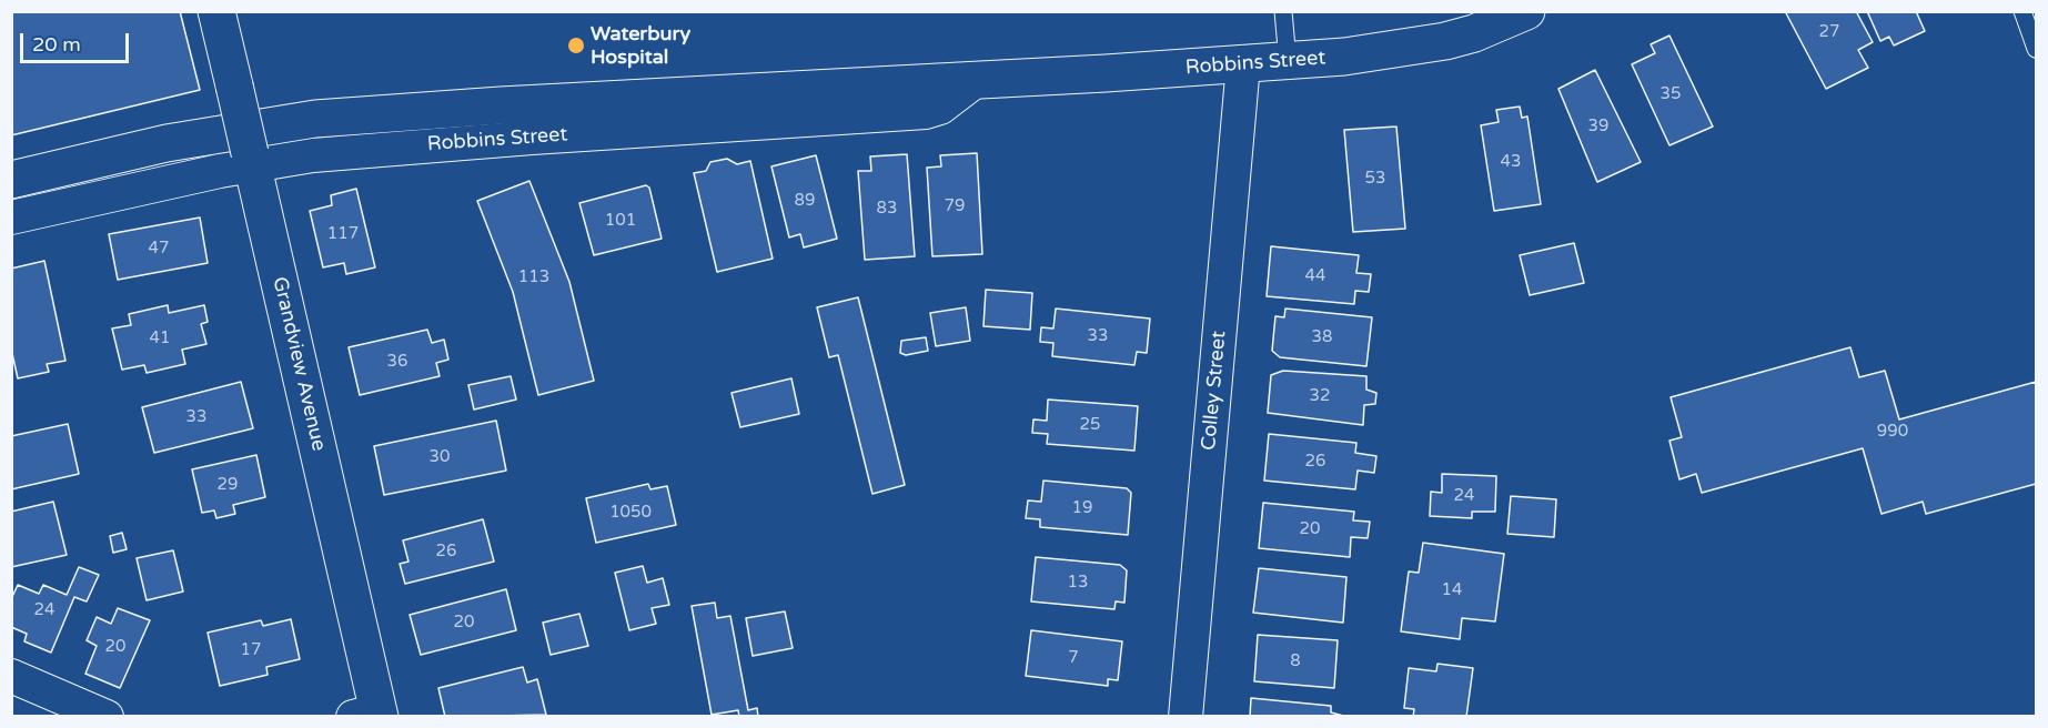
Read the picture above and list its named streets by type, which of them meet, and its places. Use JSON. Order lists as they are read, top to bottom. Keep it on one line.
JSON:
{"streets":{"street":["Robbins Street","Grandview Avenue","Colley Street"]},"crossings":[["Robbins Street","Grandview Avenue"],["Robbins Street","Colley Street"]],"places":["Waterbury Hospital"],"house_numbers":["27","35","39","43","53","89","79","83","101","117","47","44","113","33","38","41","36","32","33","25","990","30","26","29","24","19","1050","20","26","13","14","24","20","20","17","7","8"],"scale_bar":"20 m"}
